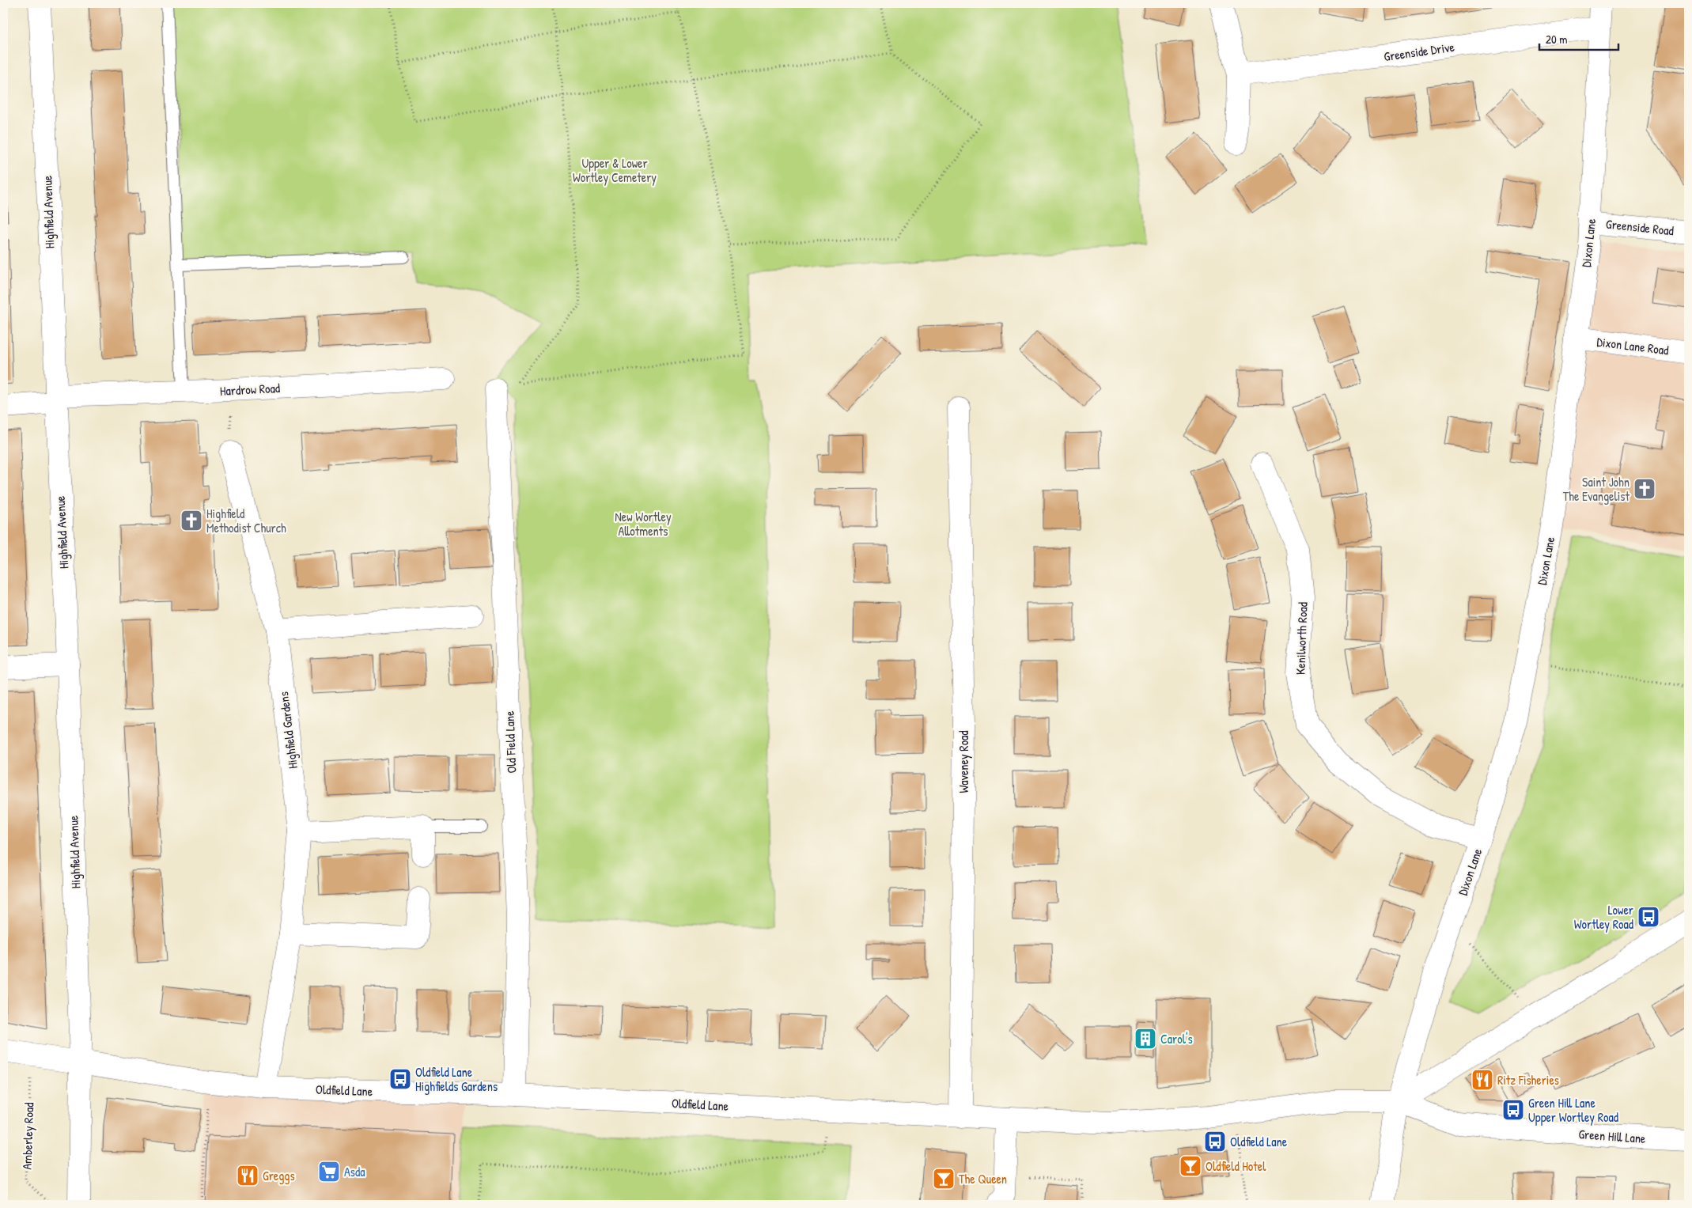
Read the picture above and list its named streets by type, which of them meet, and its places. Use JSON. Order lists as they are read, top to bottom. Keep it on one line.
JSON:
{"streets":{"street":["Greenside Drive","Highfield Avenue","Greenside Road","Dixon Lane","Dixon Lane Road","Hardrow Road","Kenilworth Road","Highfield Gardens","Old Field Lane","Waveney Road","Oldfield Lane","Green Hill Lane"],"path":["Amberley Road"]},"crossings":[["Greenside Drive","Dixon Lane"],["Highfield Avenue","Hardrow Road"],["Highfield Avenue","Oldfield Lane"],["Greenside Road","Dixon Lane"],["Dixon Lane","Dixon Lane Road"],["Dixon Lane","Kenilworth Road"],["Dixon Lane","Oldfield Lane"],["Dixon Lane","Green Hill Lane"],["Highfield Gardens","Oldfield Lane"],["Old Field Lane","Oldfield Lane"],["Waveney Road","Oldfield Lane"],["Oldfield Lane","Amberley Road"],["Oldfield Lane","Green Hill Lane"]],"parks":["Upper & Lower Wortley Cemetery","New Wortley Allotments"],"places":{"church":["Saint John The Evangelist","Highfield Methodist Church"],"bus stop":["Lower Wortley Road","Oldfield Lane Highfields Gardens","Green Hill Lane Upper Wortley Road","Oldfield Lane"],"building":["Carol's"],"restaurant":["Ritz Fisheries","Greggs"],"bar":["Oldfield Hotel","The Queen"],"supermarket":["Asda"]},"scale_bar":"20 m"}
